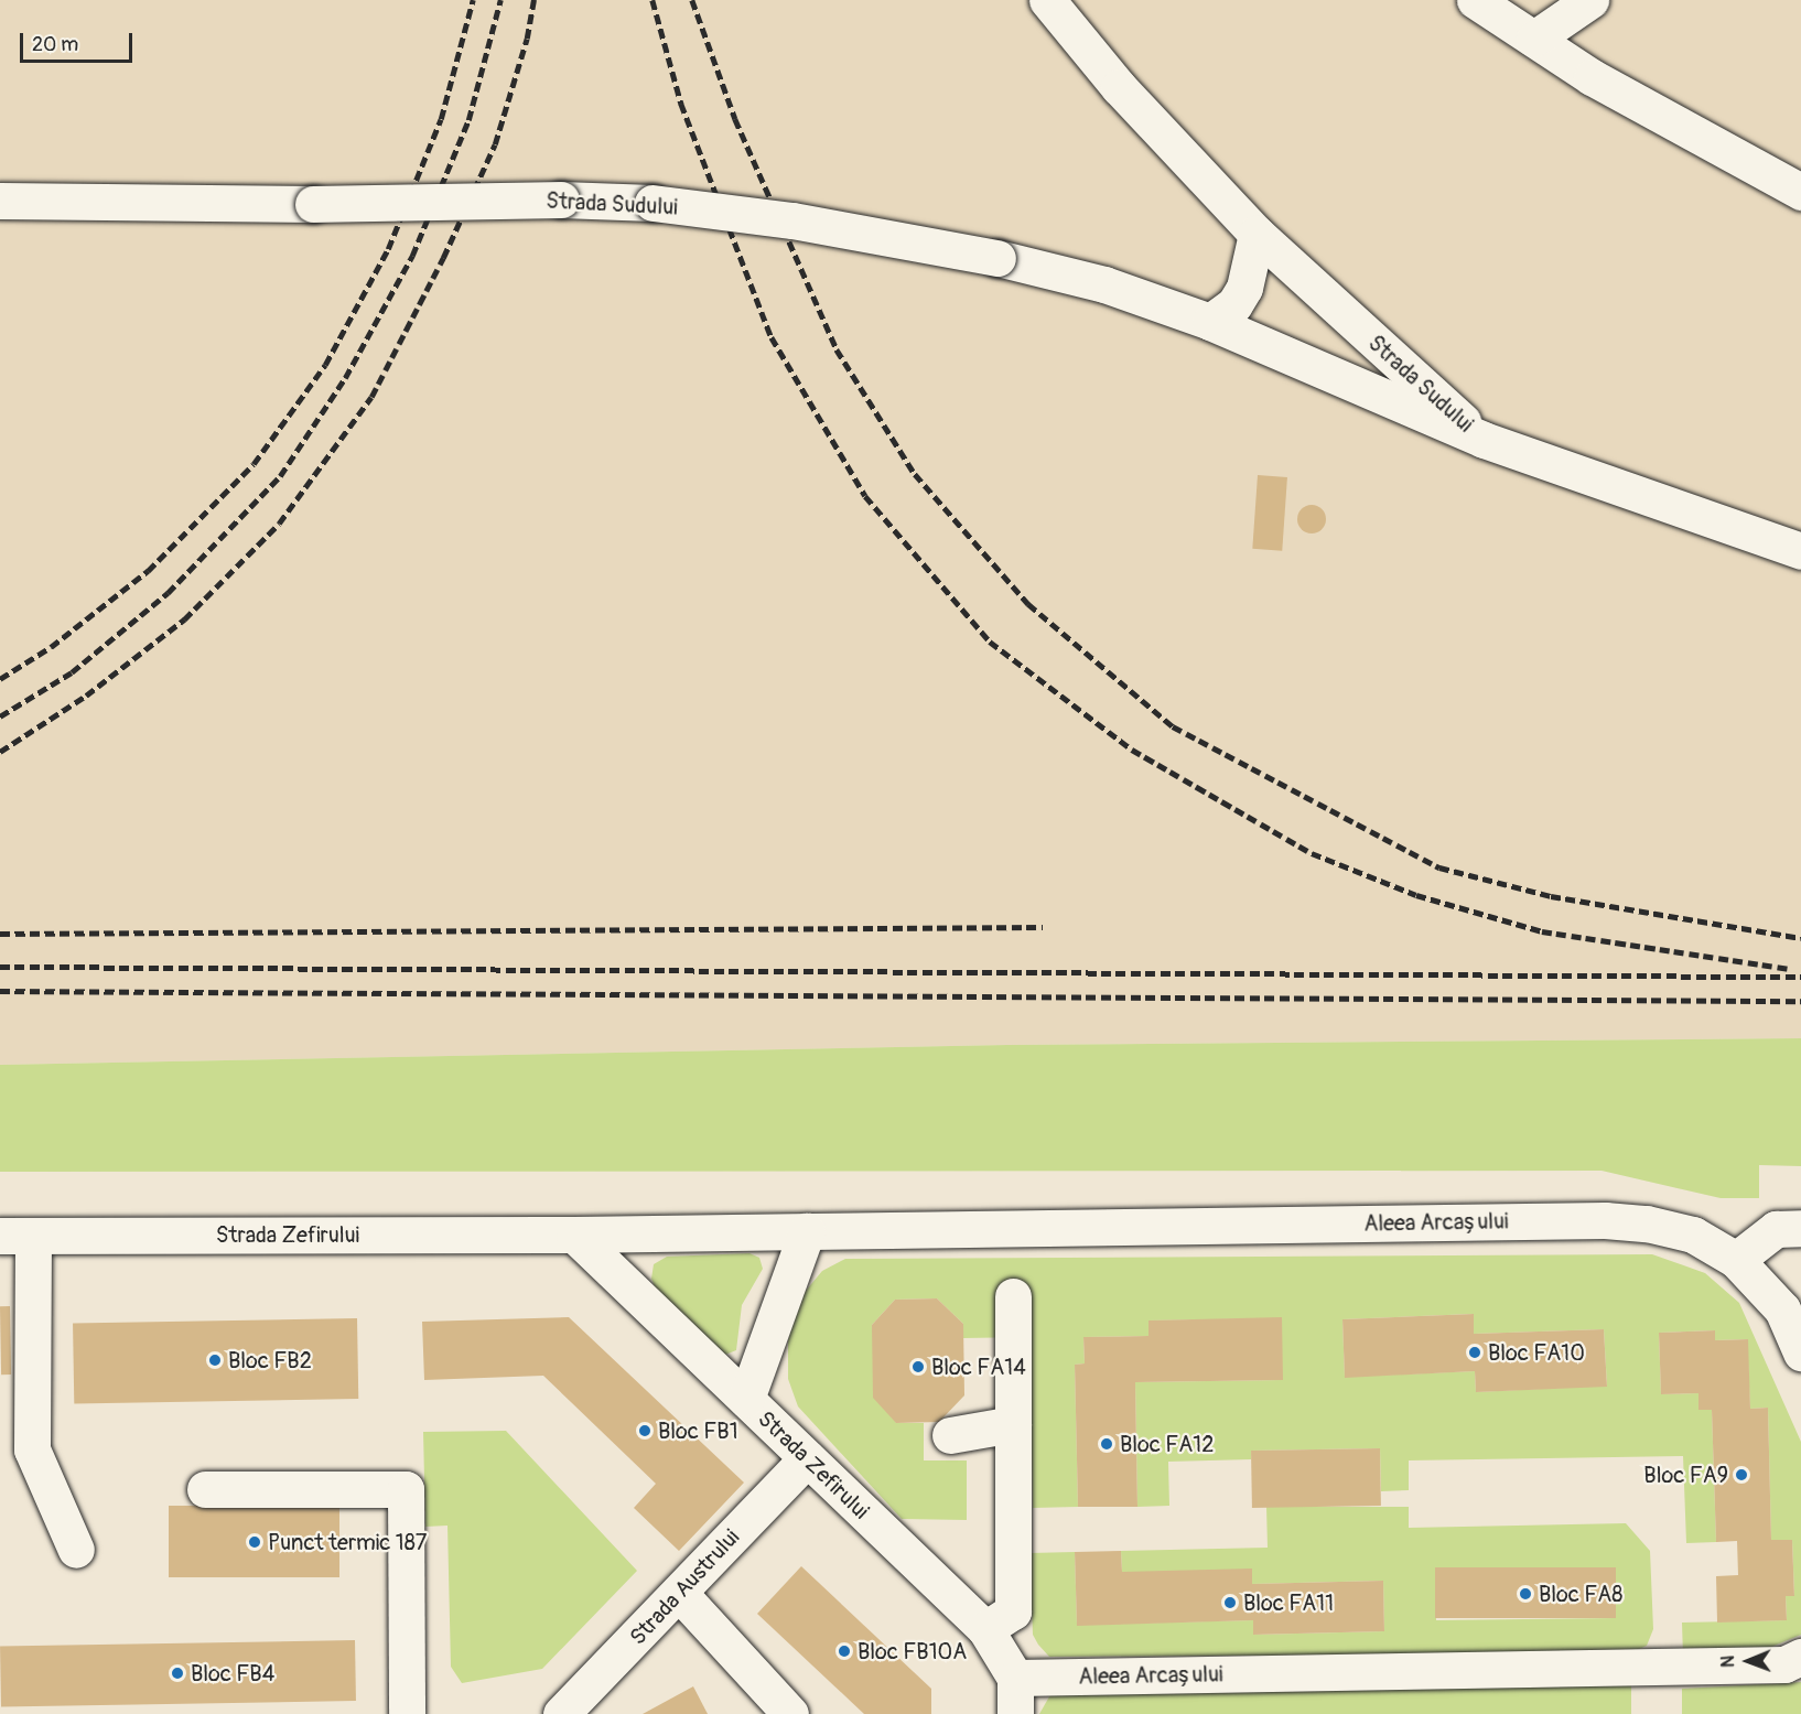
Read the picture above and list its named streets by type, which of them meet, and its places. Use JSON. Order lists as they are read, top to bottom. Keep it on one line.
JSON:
{"streets":{"street":["Strada Sudului","Aleea Arcașului","Strada Zefirului","Strada Austrului"]},"crossings":[["Aleea Arcașului","Strada Zefirului"],["Strada Zefirului","Strada Austrului"]],"places":["Bloc FA10","Bloc FB2","Bloc FA14","Bloc FB1","Bloc FA12","Bloc FA9","Punct termic 187","Bloc FA8","Bloc FA11","Bloc FB10A","Bloc FB4"],"scale_bar":"20 m","north":"left"}
